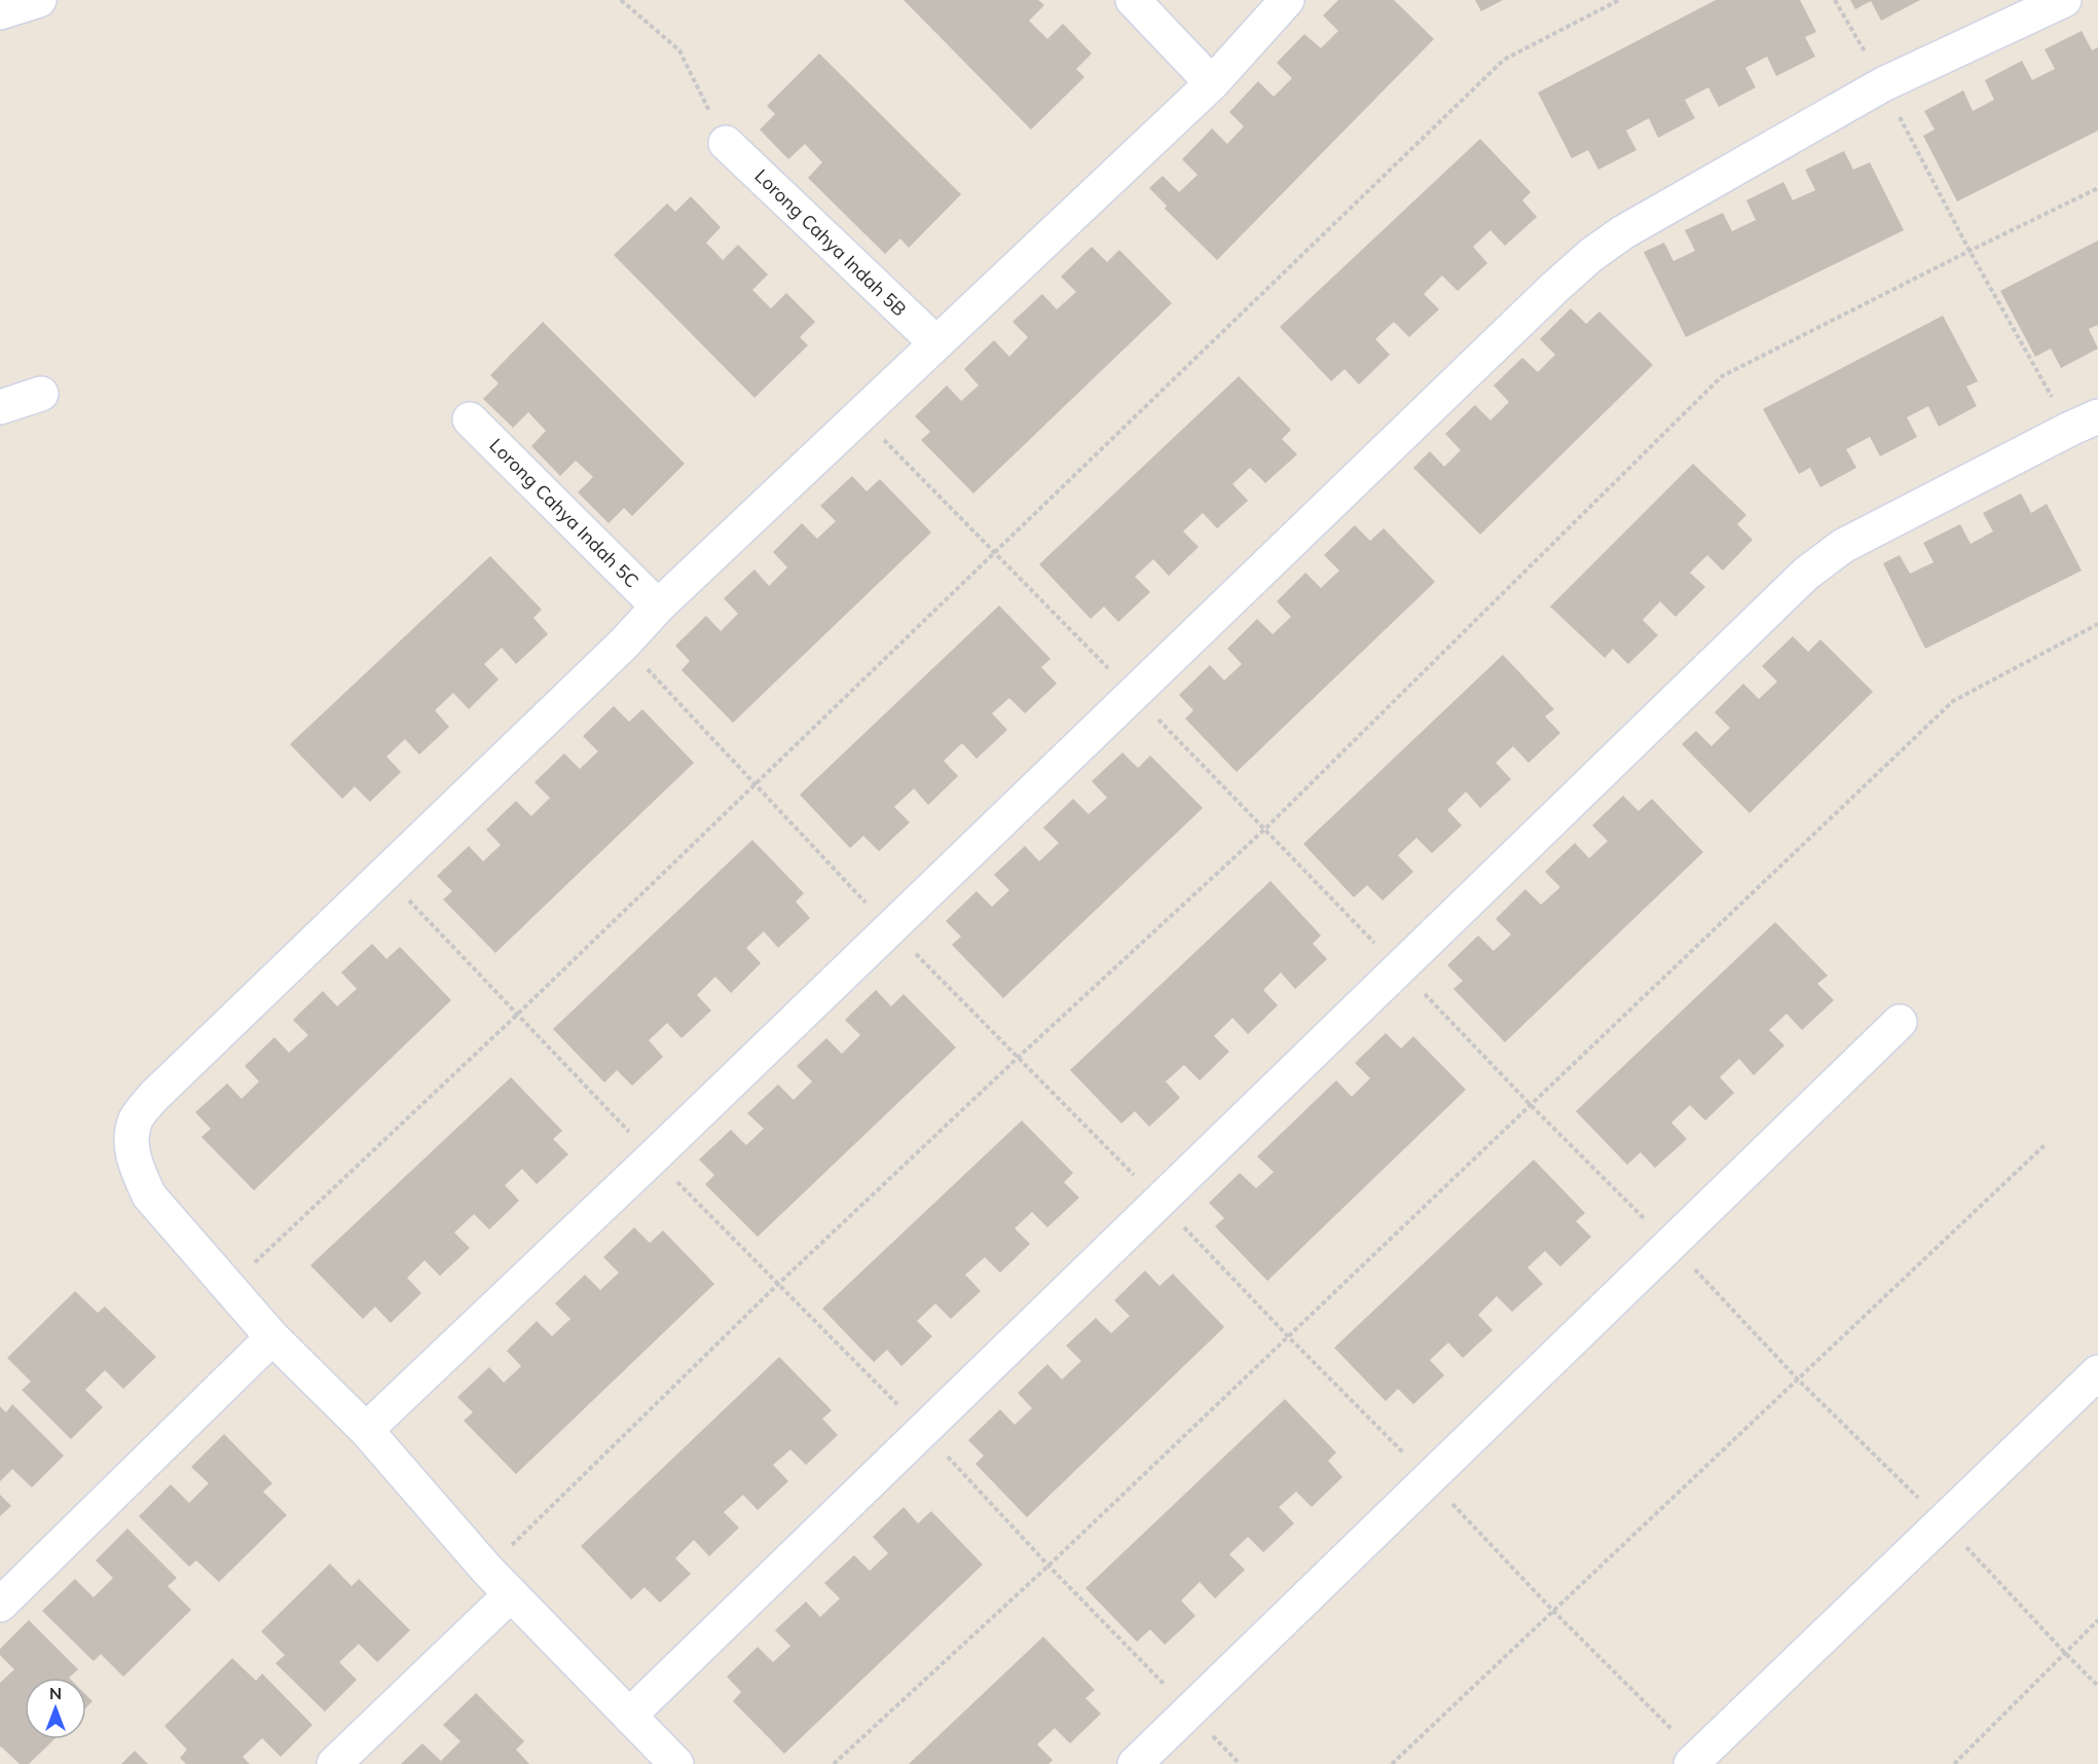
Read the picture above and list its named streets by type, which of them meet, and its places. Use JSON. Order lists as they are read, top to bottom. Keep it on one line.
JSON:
{"streets":{"street":["Lorong Cahya Indah 5B","Lorong Cahya Indah 5C"]},"north":"top"}
